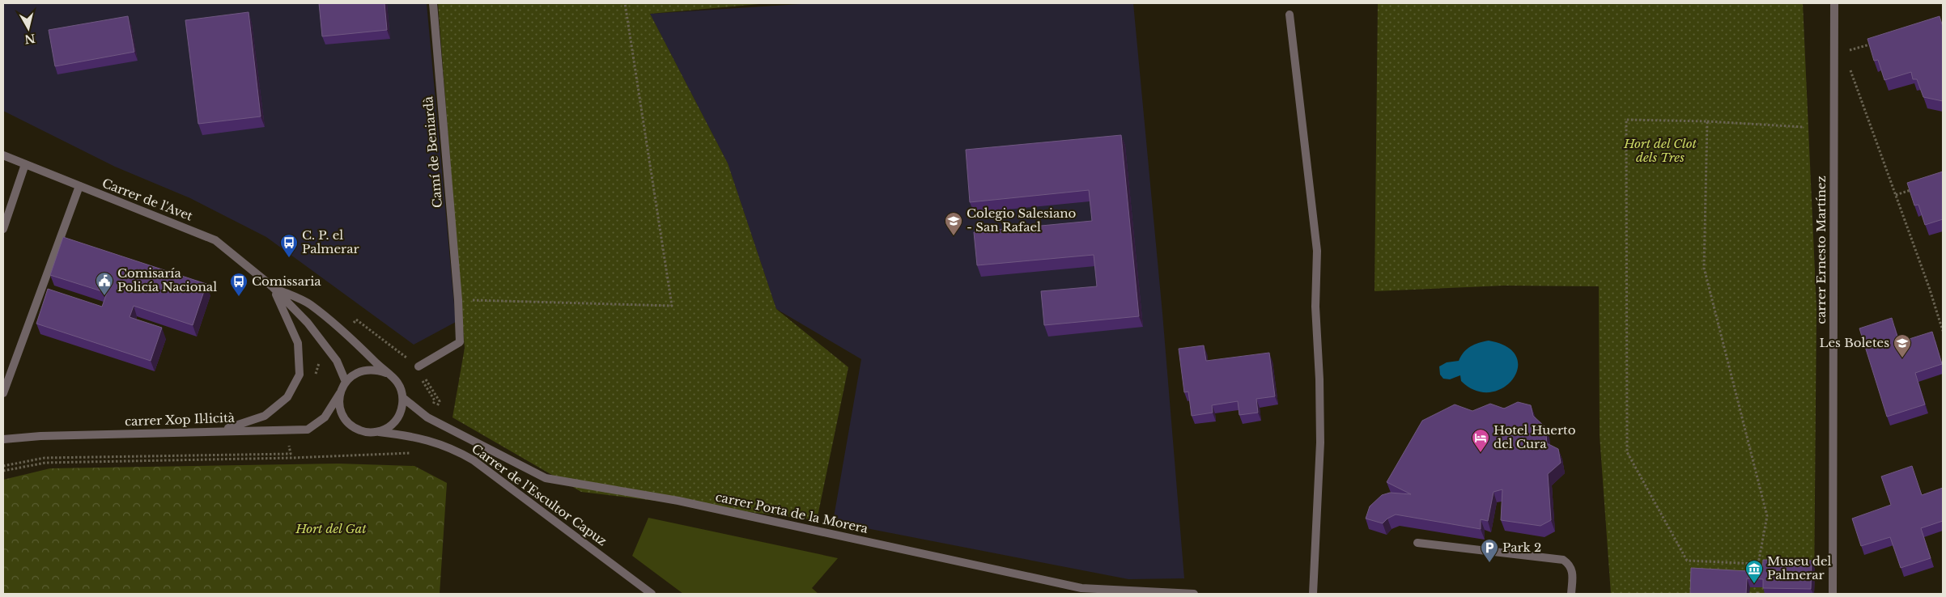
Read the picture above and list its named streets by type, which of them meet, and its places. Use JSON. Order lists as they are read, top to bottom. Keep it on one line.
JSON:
{"streets":{"street":["Camí de Beniardà","Carrer de l'Avet","carrer Ernesto Martínez","carrer Xop Il·licità","Carrer de l'Escultor Capuz","carrer Porta de la Morera"]},"crossings":[["Carrer de l'Avet","carrer Xop Il·licità"],["Carrer de l'Avet","Carrer de l'Escultor Capuz"],["Carrer de l'Avet","carrer Porta de la Morera"],["carrer Xop Il·licità","Carrer de l'Escultor Capuz"],["carrer Xop Il·licità","carrer Porta de la Morera"],["Carrer de l'Escultor Capuz","carrer Porta de la Morera"]],"parks":["Hort del Clot dels Tres","Hort del Gat"],"places":{"school or university":["Colegio Salesiano - San Rafael","Les Boletes"],"bus stop":["C. P. el Palmerar","Comissaria"],"public building":["Comisaría Policía Nacional"],"hotel":["Hotel Huerto del Cura"],"parking":["Park 2"],"museum":["Museu del Palmerar"]},"north":"bottom"}
